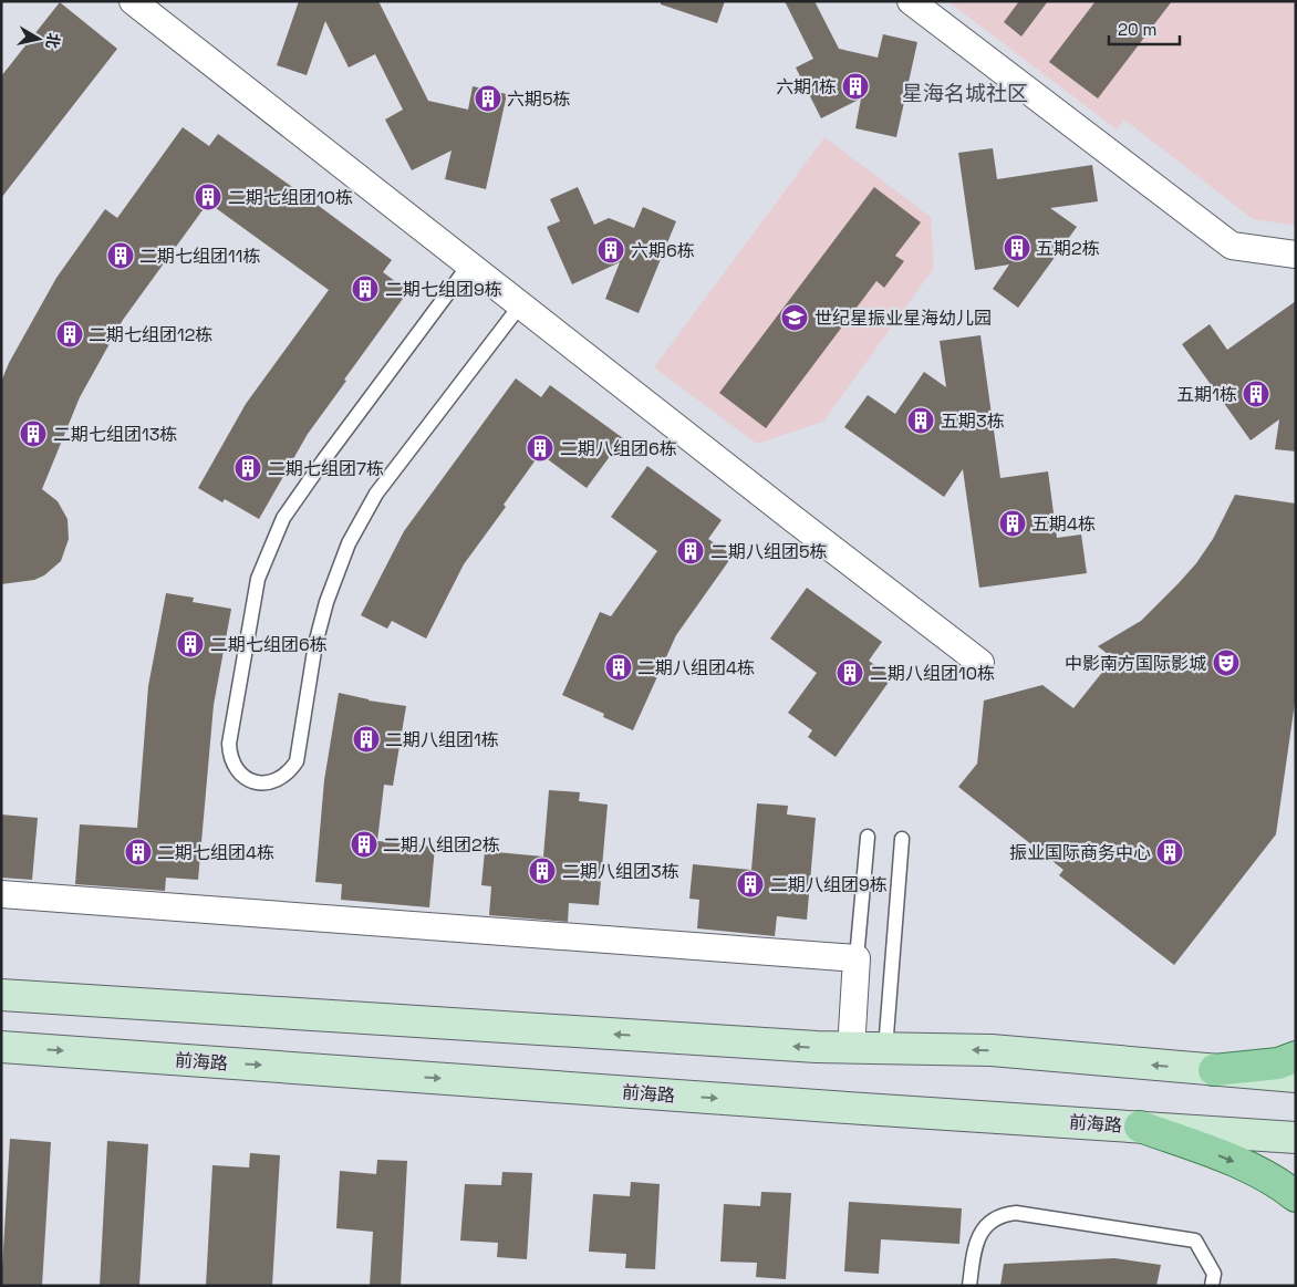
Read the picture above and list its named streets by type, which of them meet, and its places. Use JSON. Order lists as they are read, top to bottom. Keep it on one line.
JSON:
{"streets":{"main road":["前海路"]},"districts":["星海名城社区"],"places":{"building":["六期1栋","六期5栋","二期七组团10栋","五期2栋","六期6栋","二期七组团11栋","二期七组团9栋","二期七组团12栋","五期1栋","五期3栋","二期七组团13栋","二期八组团6栋","二期七组团7栋","五期4栋","二期八组团5栋","二期七组团6栋","二期八组团4栋","二期八组团10栋","二期八组团1栋","二期八组团2栋","二期七组团4栋","振业国际商务中心","二期八组团3栋","二期八组团9栋"],"school or university":["世纪星振业星海幼儿园"],"theatre":["中影南方国际影城"]},"scale_bar":"20 m","north":"right"}
